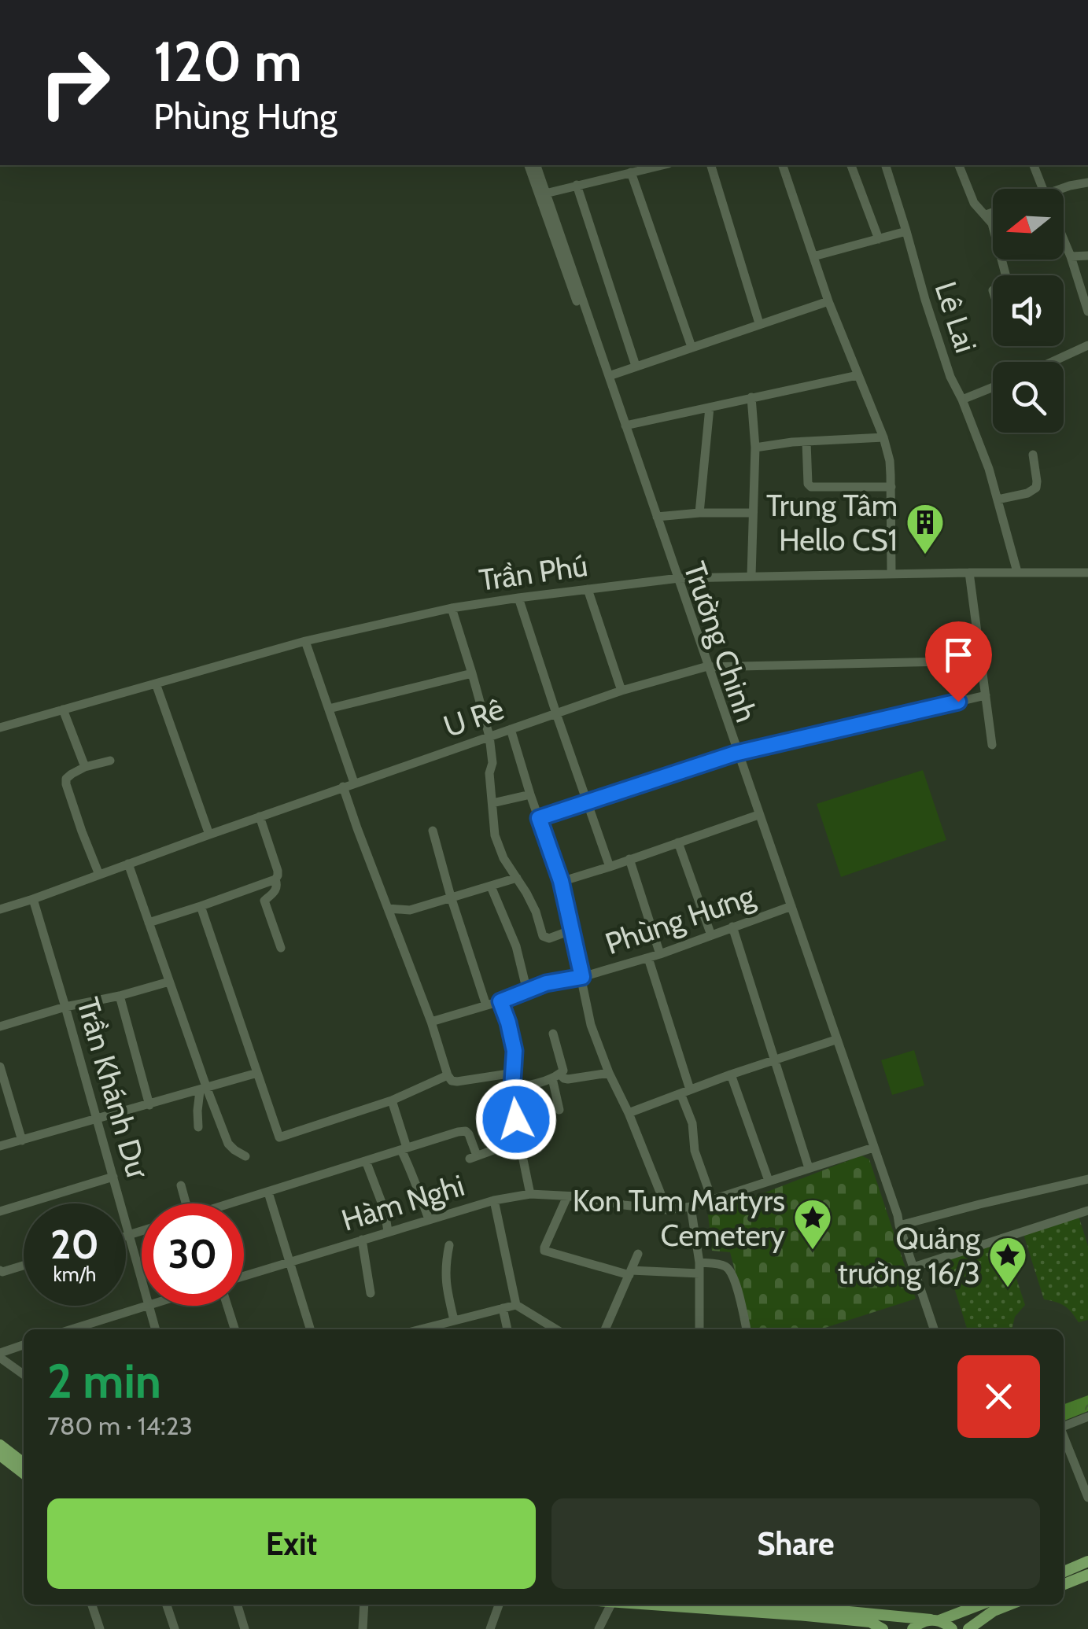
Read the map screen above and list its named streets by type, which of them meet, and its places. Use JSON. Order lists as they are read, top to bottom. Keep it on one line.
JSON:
{"streets":{"street":["Lê Lai","Trần Phú","Trường Chinh","U Rê","Phùng Hưng","Trần Khánh Dư","Hàm Nghi"]},"crossings":[["Lê Lai","Trần Phú"],["Trần Phú","Trường Chinh"],["Trường Chinh","U Rê"],["Trường Chinh","Phùng Hưng"],["Trường Chinh","Hàm Nghi"],["U Rê","Trần Khánh Dư"]],"places":{"building":["Trung Tâm Hello CS1"],"place":["Kon Tum Martyrs Cemetery","Quảng trường 16/3"]},"north":"left","page":{"turn":["120 m","Phùng Hưng"],"speed":"20 km/h","limit":"30","heading":["2 min","780 m · 14:23"],"buttons":["Exit","Share"]}}
